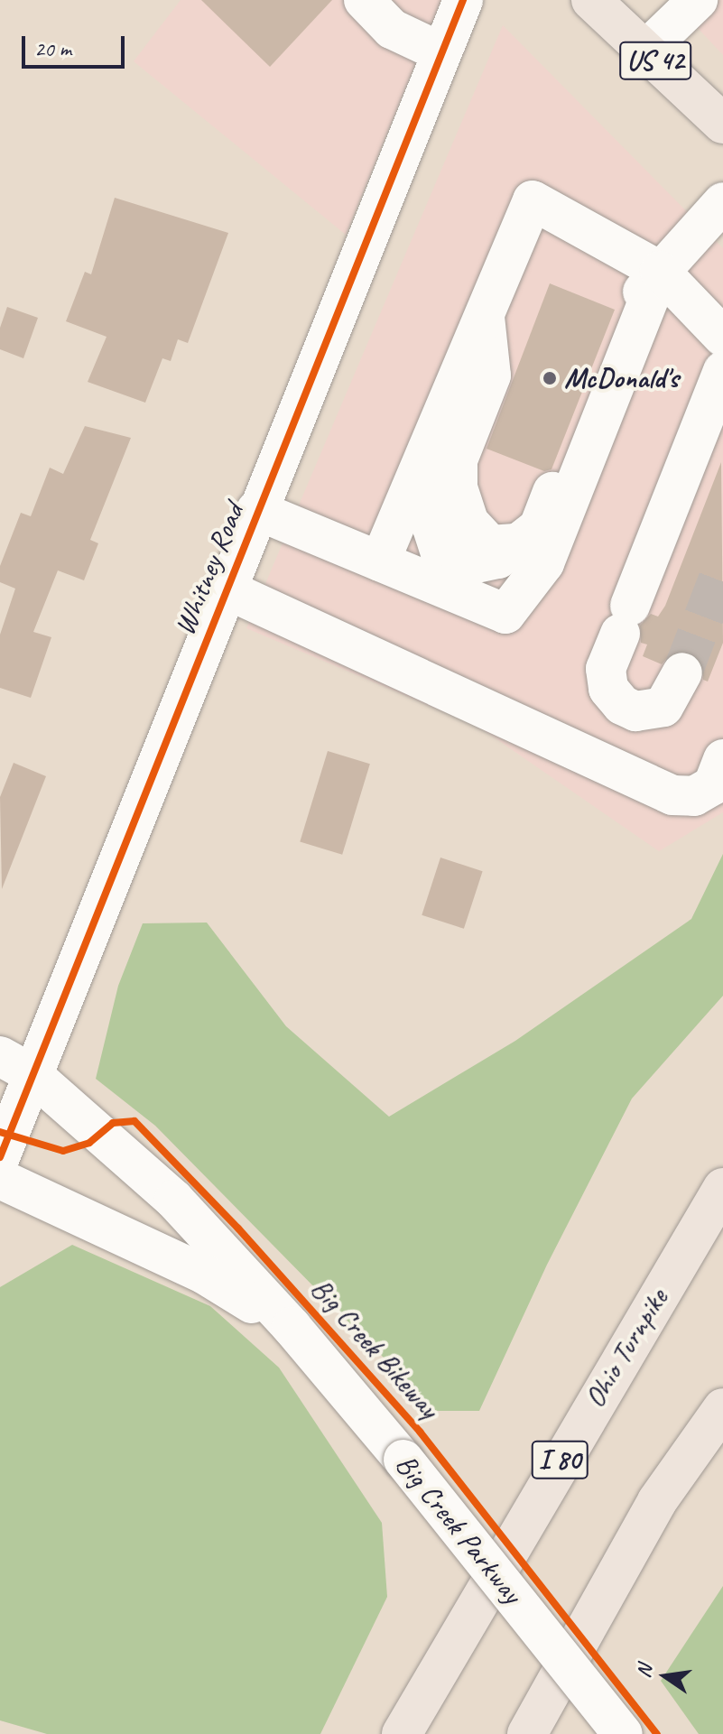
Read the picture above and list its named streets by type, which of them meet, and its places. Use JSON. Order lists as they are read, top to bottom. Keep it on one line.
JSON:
{"streets":{"main road":["US 42","Ohio Turnpike","I 80"],"street":["Whitney Road","Big Creek Parkway"],"cycle path":["Big Creek Bikeway"]},"crossings":[["Whitney Road","Big Creek Parkway"]],"places":["McDonald's"],"scale_bar":"20 m","north":"left"}
